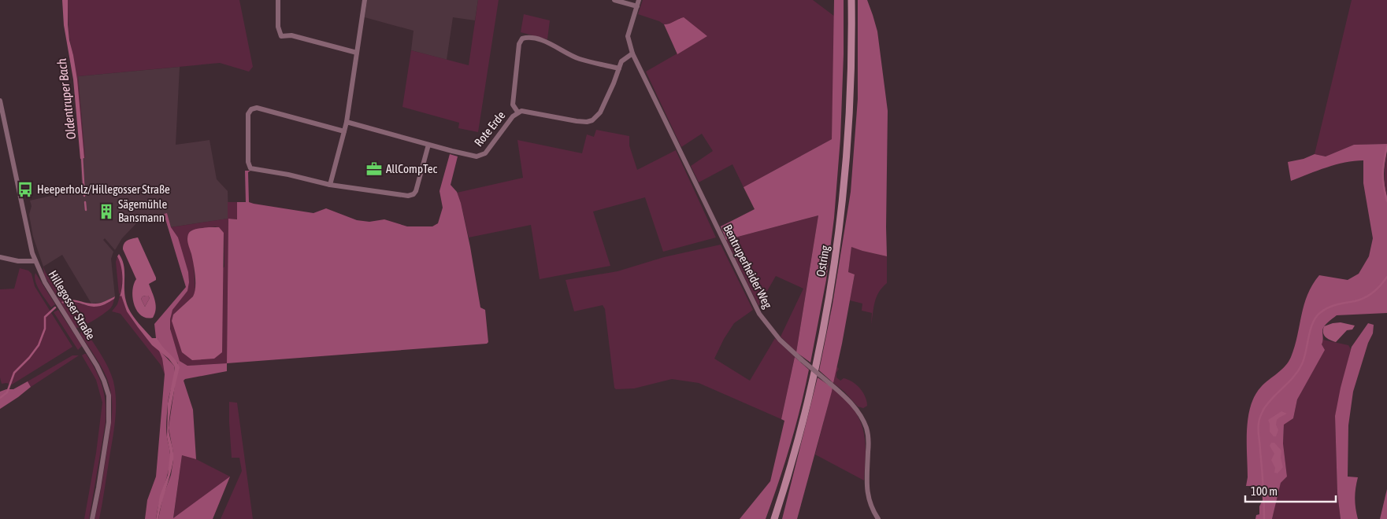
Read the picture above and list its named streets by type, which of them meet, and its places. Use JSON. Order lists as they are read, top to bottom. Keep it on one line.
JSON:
{"streets":{"main road":["Ostring"],"street":["Rote Erde","Bentruperheider Weg","Hillegosser Straße"]},"crossings":[["Rote Erde","Bentruperheider Weg"]],"water":["Oldentruper Bach"],"places":{"office":["AllCompTec"],"bus stop":["Heeperholz/Hillegosser Straße"],"building":["Sägemühle Bansmann"]},"scale_bar":"100 m"}
